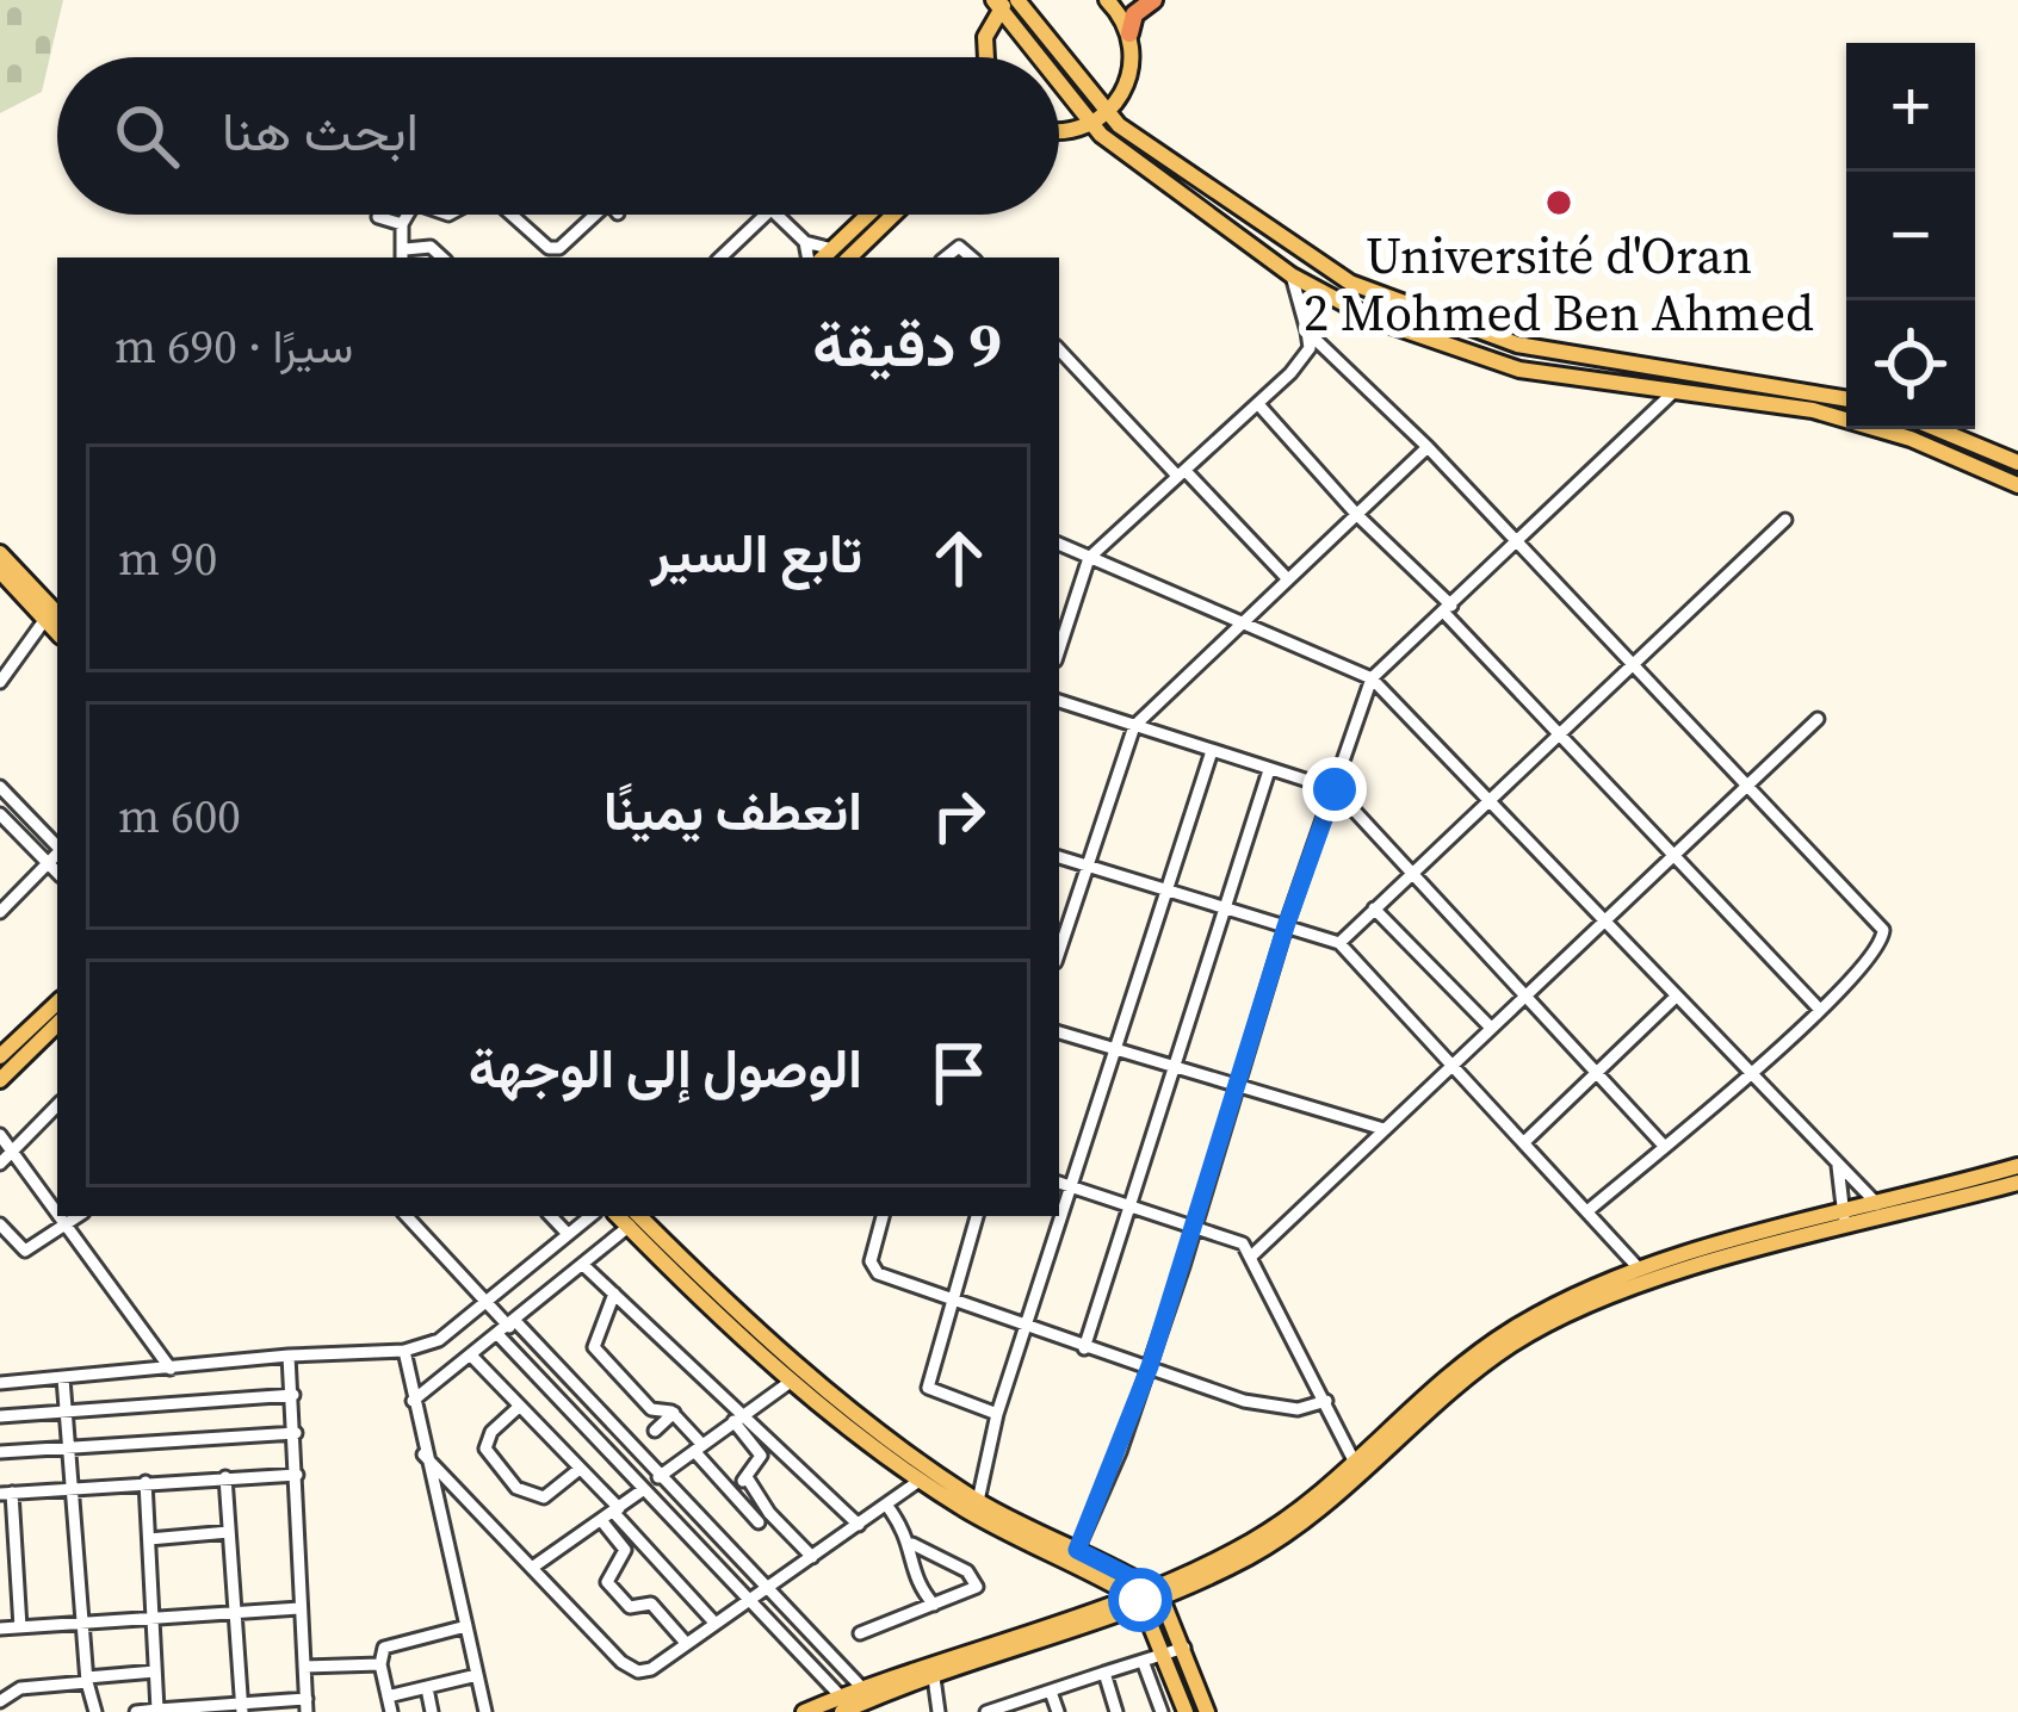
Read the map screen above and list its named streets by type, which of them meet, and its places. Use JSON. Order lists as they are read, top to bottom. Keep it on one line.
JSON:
{"places":["Université d'Oran 2 Mohmed Ben Ahmed"],"page":{"map_buttons":["+","−"],"search":"ابحث هنا","heading":["9 دقيقة","سيرًا · 690 m"],"list":[["تابع السير","90 m"],["انعطف يمينًا","600 m"],"الوصول إلى الوجهة"]}}
